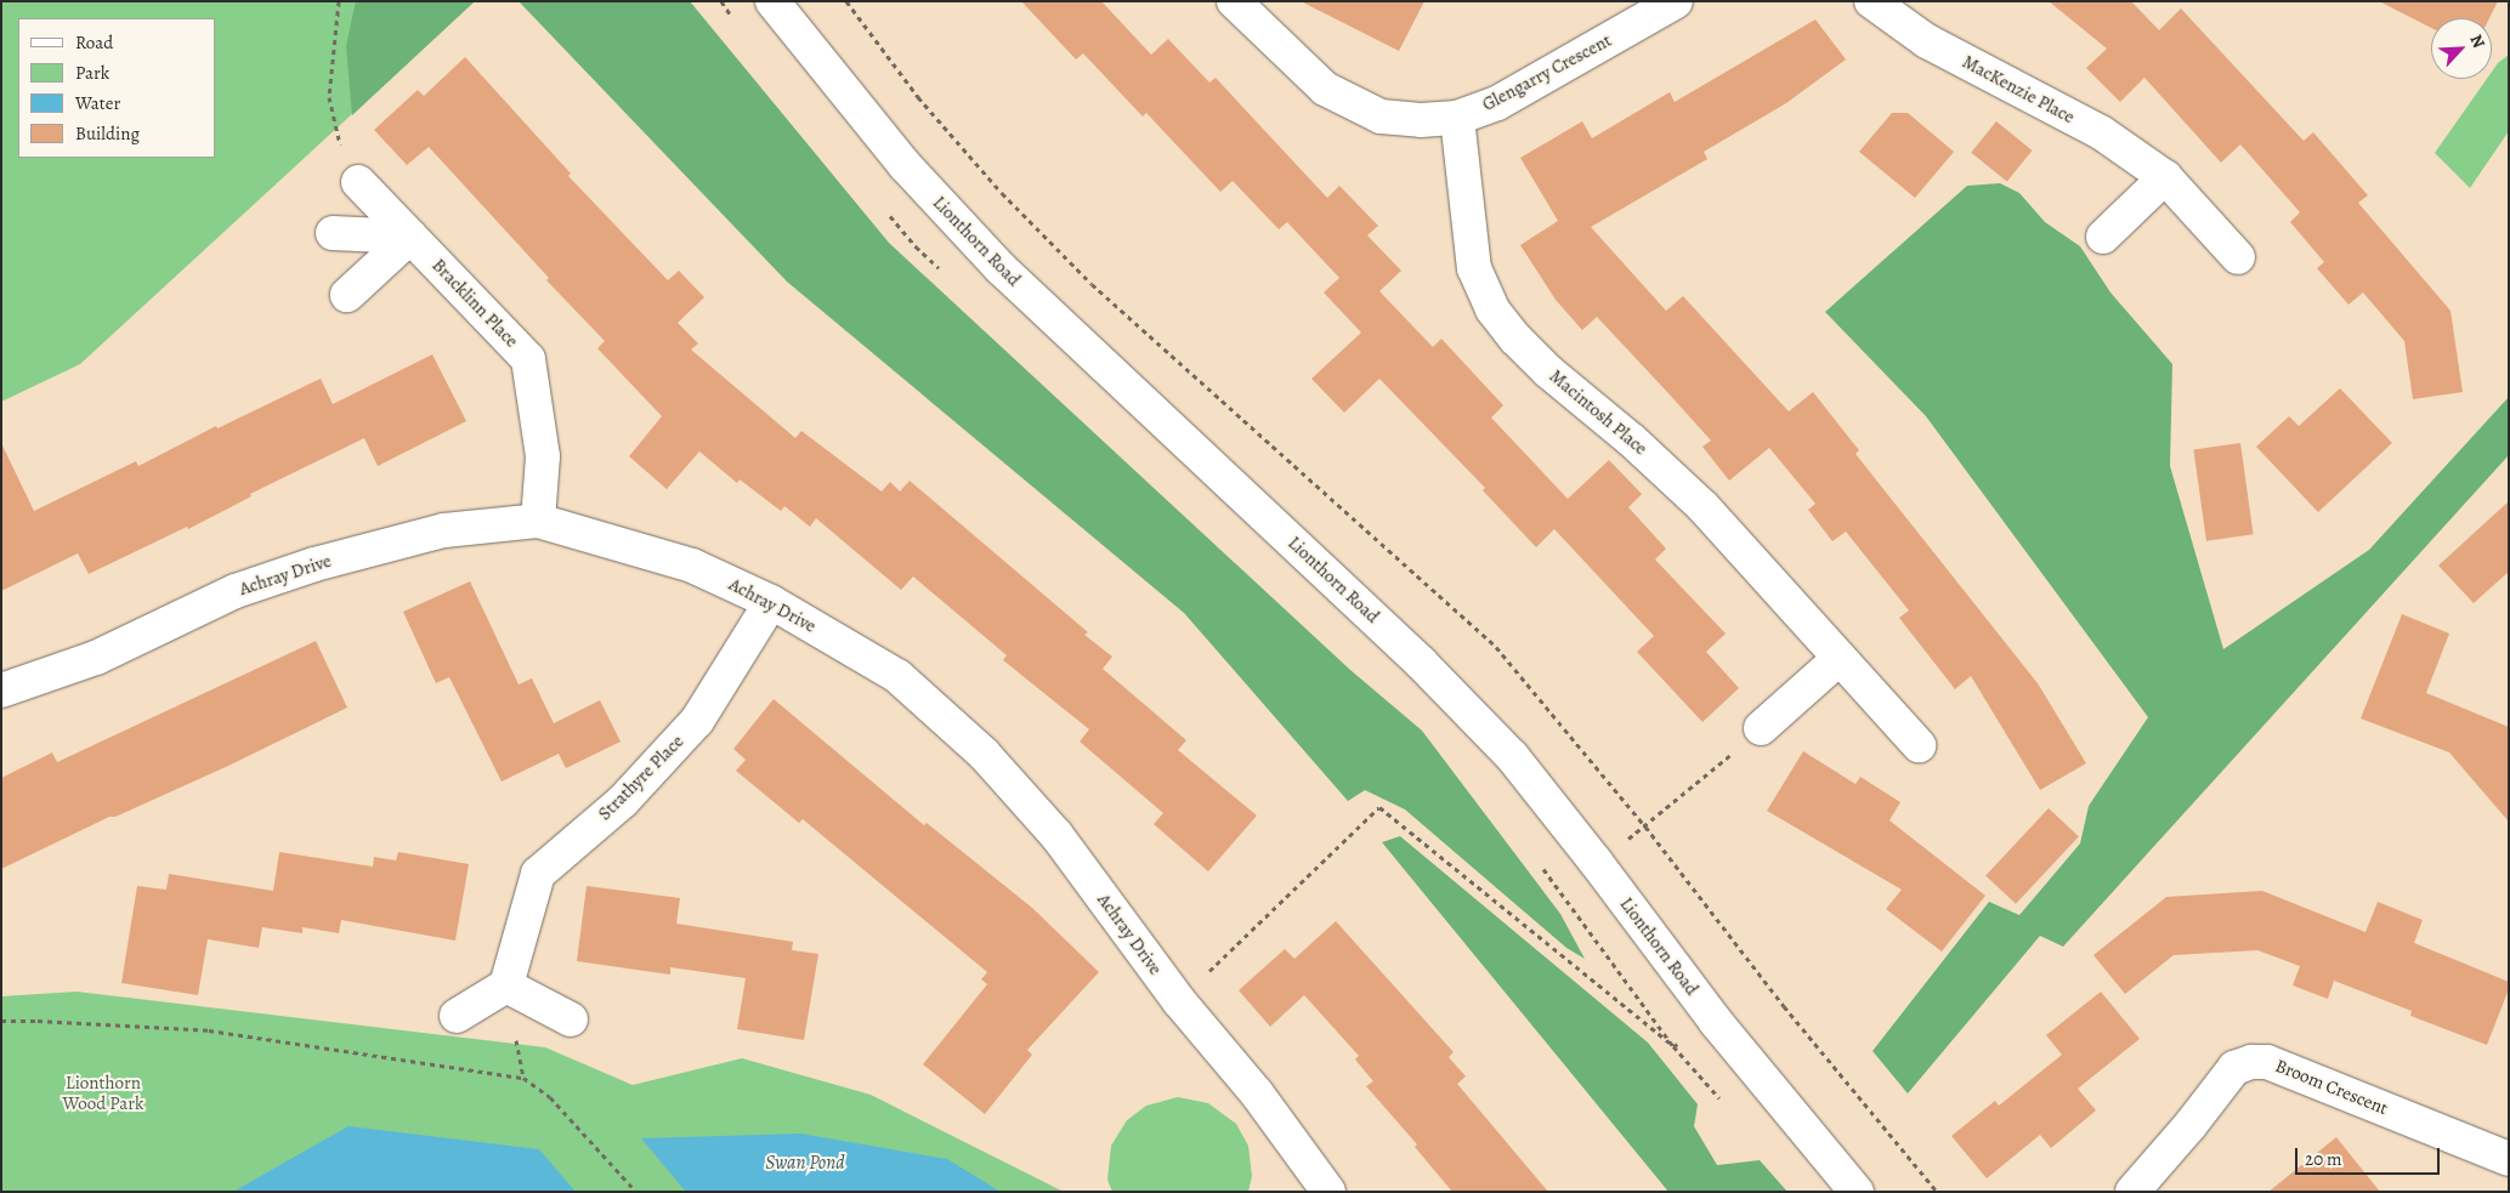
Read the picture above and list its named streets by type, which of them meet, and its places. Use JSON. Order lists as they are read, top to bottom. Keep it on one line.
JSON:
{"streets":{"street":["Glengarry Crescent","MacKenzie Place","Lionthorn Road","Bracklinn Place","Macintosh Place","Achray Drive","Strathyre Place","Broom Crescent"]},"crossings":[["Glengarry Crescent","Macintosh Place"],["Bracklinn Place","Achray Drive"],["Achray Drive","Strathyre Place"]],"water":["Swan Pond"],"parks":["Lionthorn Wood Park"],"legend":["Road","Park","Water","Building"],"scale_bar":"20 m","north":"top right"}
